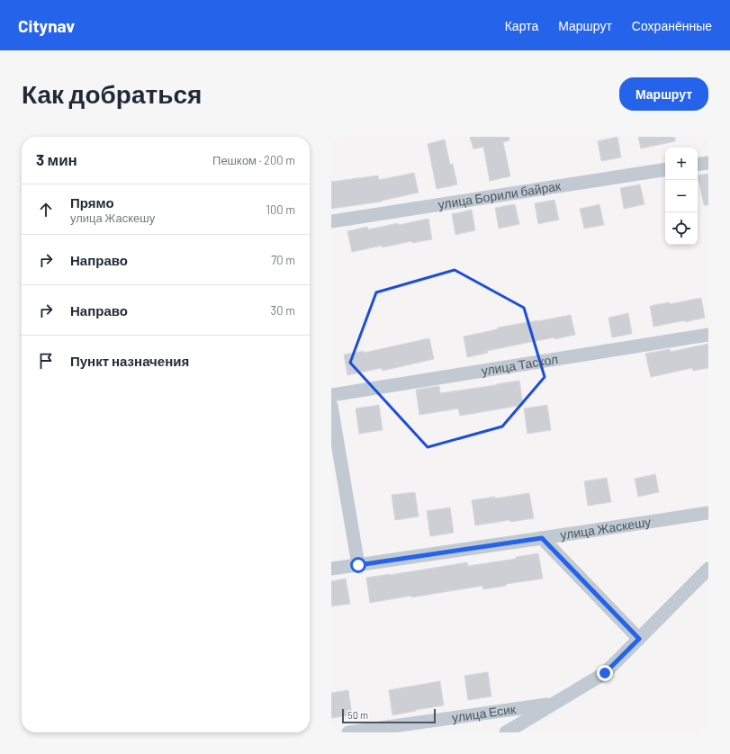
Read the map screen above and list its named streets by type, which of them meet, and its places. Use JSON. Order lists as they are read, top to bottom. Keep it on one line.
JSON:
{"streets":{"street":["улица Борили байрак","улица Таскол","улица Жаскешу","улица Есик"]},"scale_bar":"50 m","page":{"header":"Citynav","nav":["Карта","Маршрут","Сохранённые"],"buttons":"Маршрут","title":"Как добраться","heading":["3 мин","Пешком · 200 m"],"map_buttons":["+","−"],"list":[["Прямо","улица Жаскешу","100 m"],["Направо","70 m"],["Направо","30 m"],"Пункт назначения"],"scale":"50 m"}}
